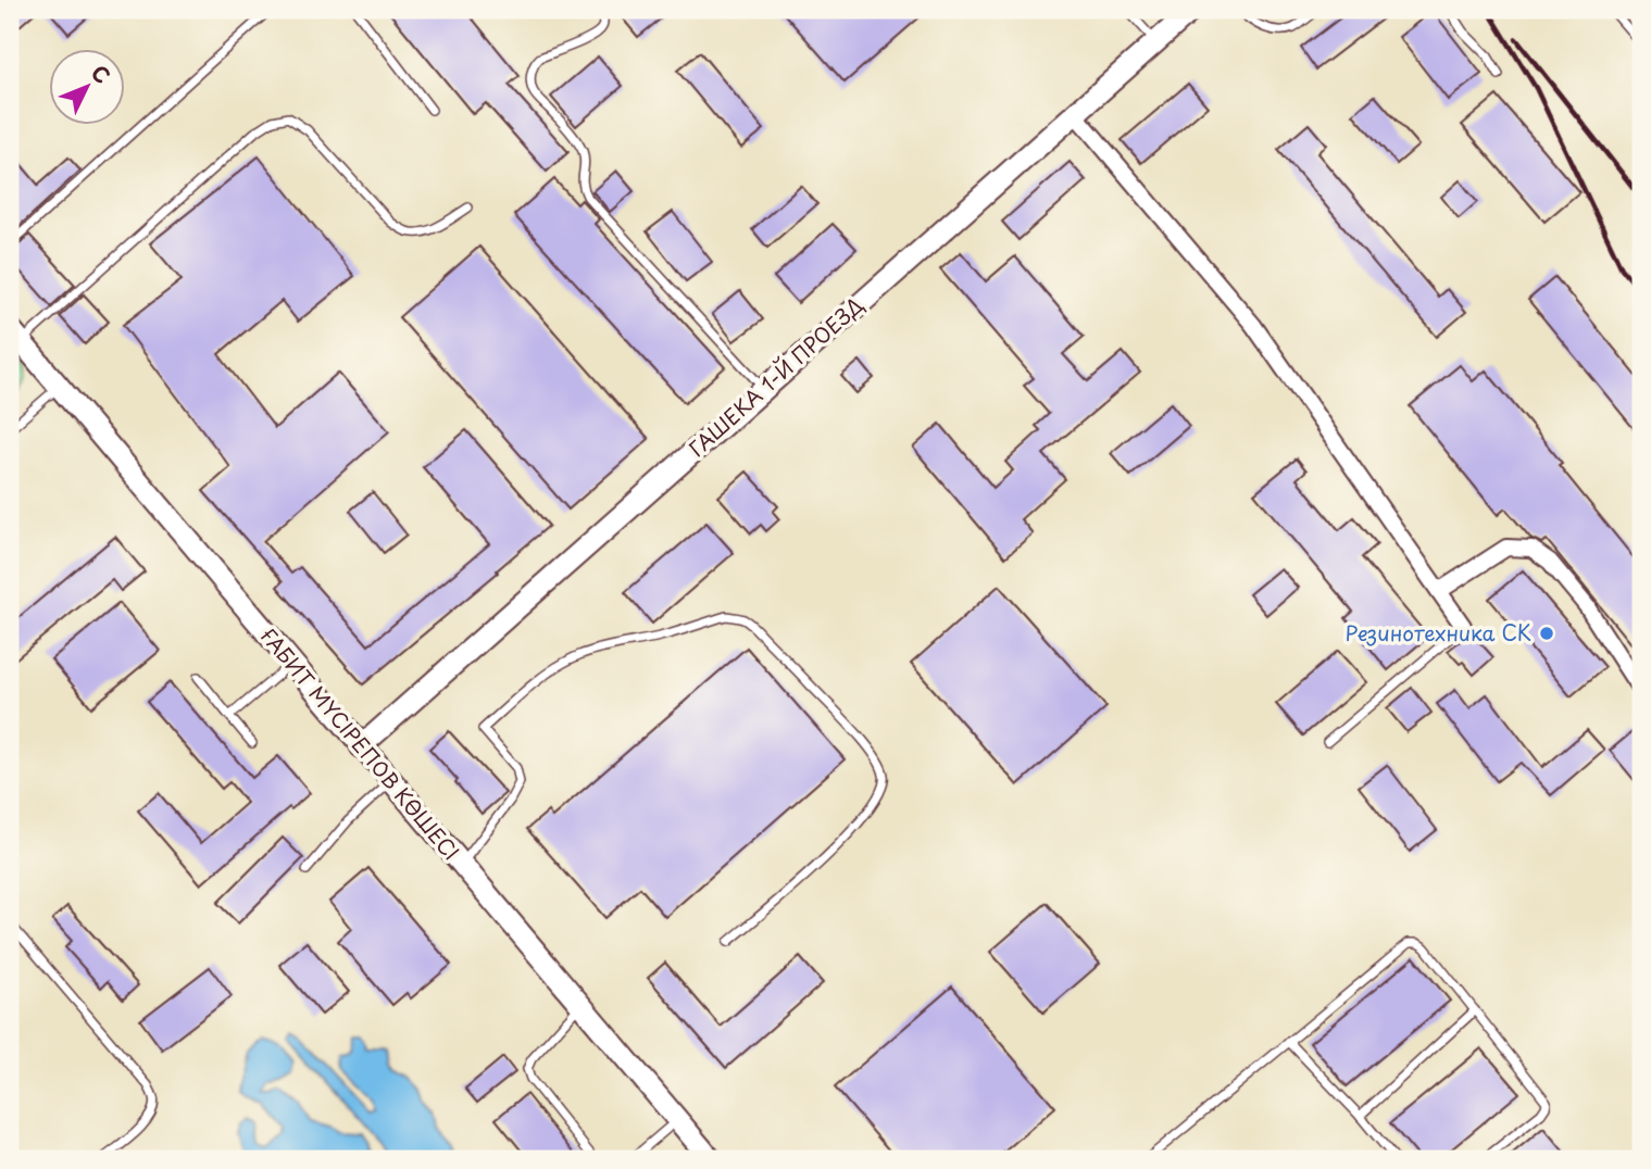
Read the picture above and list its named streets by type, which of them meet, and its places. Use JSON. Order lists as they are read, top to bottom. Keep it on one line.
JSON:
{"streets":{"main road":["ГАШЕКА 1-Й ПРОЕЗД","ҒАБИТ МҮСІРЕПОВ КӨШЕСІ"]},"crossings":[["ГАШЕКА 1-Й ПРОЕЗД","ҒАБИТ МҮСІРЕПОВ КӨШЕСІ"]],"places":["Резинотехника СК"],"north":"top right"}
